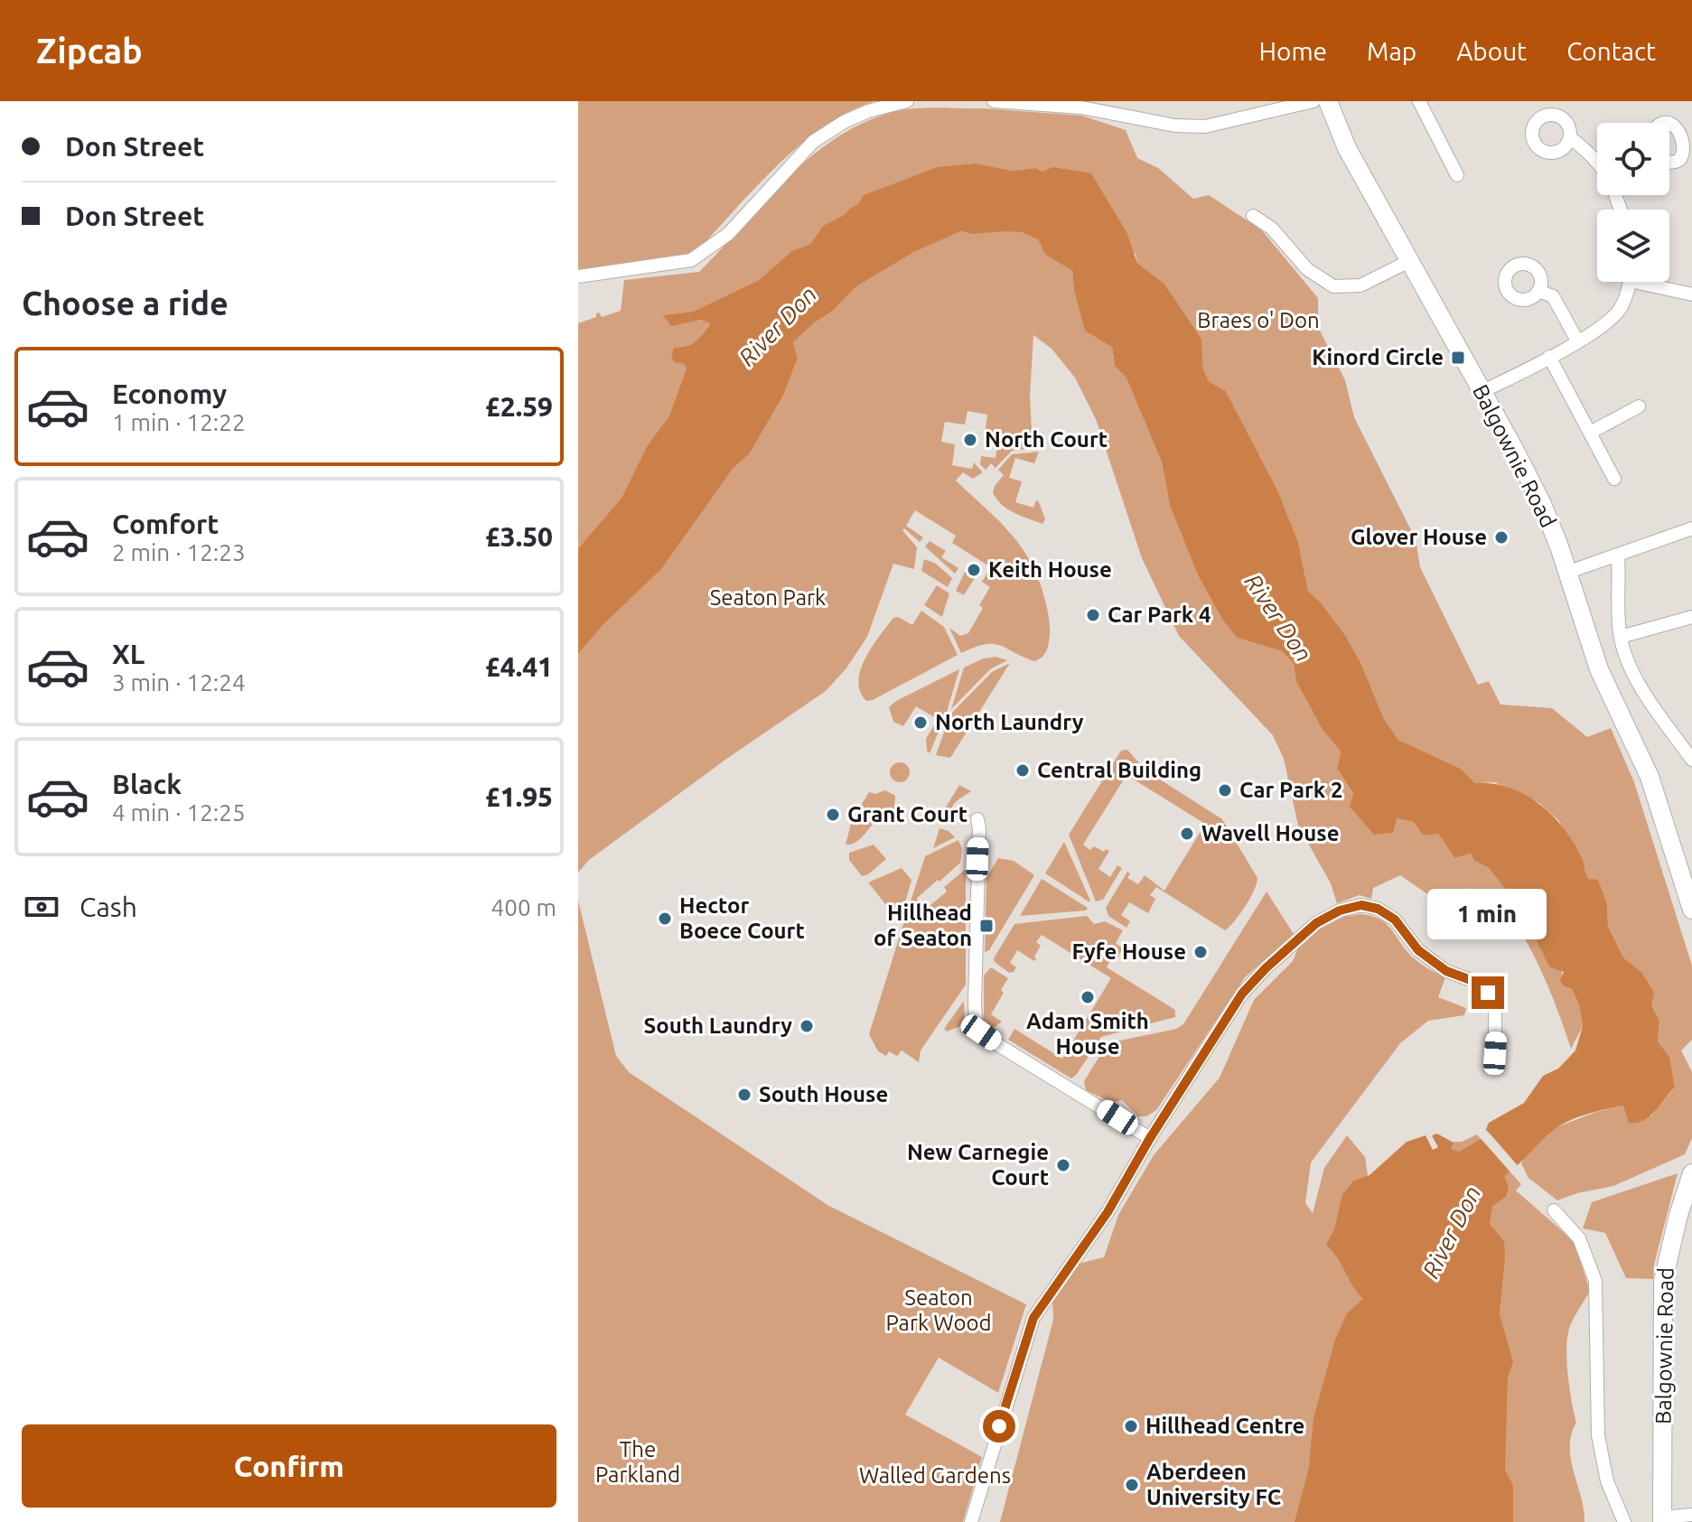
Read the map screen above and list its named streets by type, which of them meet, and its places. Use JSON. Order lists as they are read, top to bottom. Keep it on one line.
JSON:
{"streets":{"street":["Balgownie Road"]},"water":["River Don"],"parks":["Braes o' Don","Seaton Park","Seaton Park Wood","The Parkland","Walled Gardens"],"places":{"transit":["Kinord Circle","Hillhead of Seaton"],"other":["North Court","Glover House","Keith House","Car Park 4","North Laundry","Central Building","Car Park 2","Grant Court","Wavell House","Hector Boece Court","Fyfe House","Adam Smith House","South Laundry","South House","New Carnegie Court","Hillhead Centre","Aberdeen University FC"]},"page":{"header":"Zipcab","nav":["Home","Map","About","Contact"],"banner":["Don Street","Don Street"],"heading":"Choose a ride","list":[{"name":"Economy","note":"1 min · 12:22","value":"£2.59"},{"name":"Comfort","note":"2 min · 12:23","value":"£3.50"},{"name":"XL","note":"3 min · 12:24","value":"£4.41"},{"name":"Black","note":"4 min · 12:25","value":"£1.95"}],"pay":["Cash","400 m"],"bubble":"1 min","buttons":"Confirm"}}
